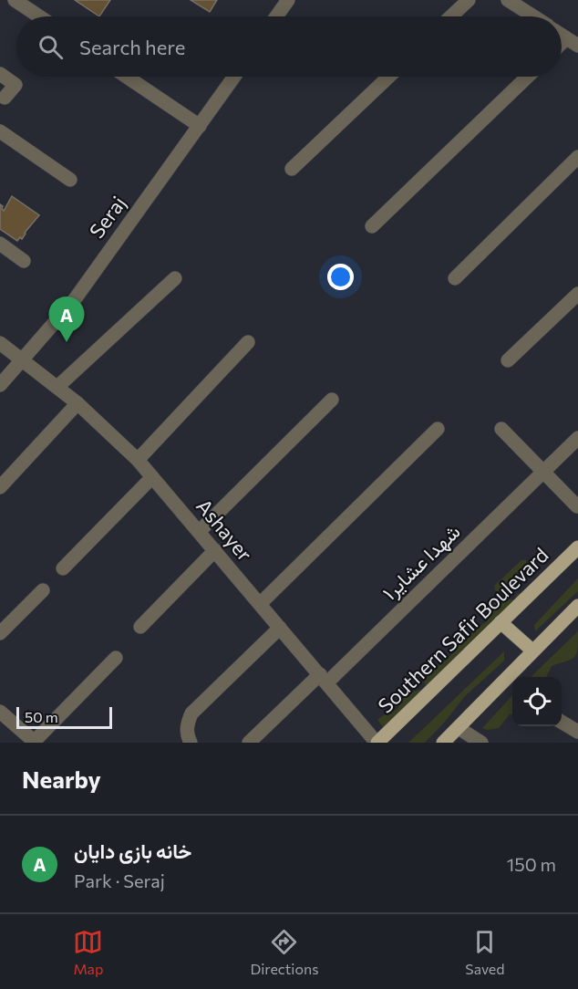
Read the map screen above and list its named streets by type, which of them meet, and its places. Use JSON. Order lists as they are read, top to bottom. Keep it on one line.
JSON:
{"streets":{"main road":["Southern Safir Boulevard"],"street":["Seraj","Ashayer","شهدا عشایر۱"]},"crossings":[["Seraj","Ashayer"],["Ashayer","شهدا عشایر۱"],["Ashayer","Southern Safir Boulevard"]],"scale_bar":"50 m","page":{"search":"Search here","pins":"A","scale":"50 m","heading":"Nearby","list":[{"mark":"A","name":"خانه بازی دایان","note":"Park · Seraj","value":"150 m"}],"nav":["Map","Directions","Saved"]}}
